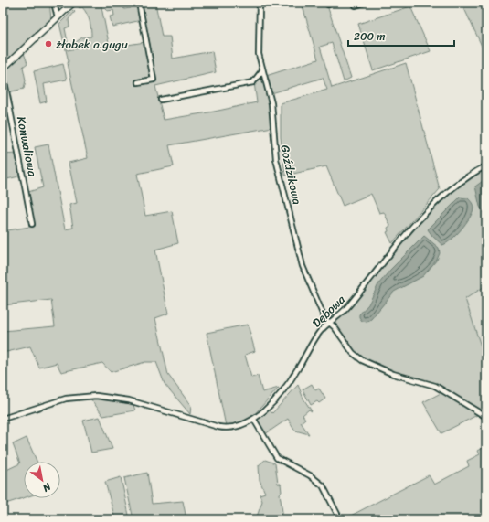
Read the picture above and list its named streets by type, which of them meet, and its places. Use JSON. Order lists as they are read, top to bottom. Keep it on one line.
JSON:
{"streets":{"street":["Konwaliowa","Goździkowa","Dębowa"]},"crossings":[["Goździkowa","Dębowa"]],"places":["żłobek a.gugu"],"scale_bar":"200 m","north":"bottom right"}
